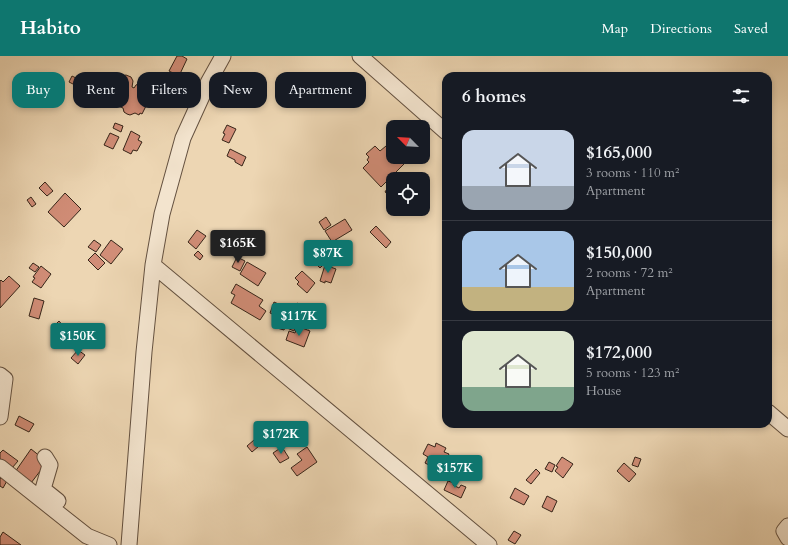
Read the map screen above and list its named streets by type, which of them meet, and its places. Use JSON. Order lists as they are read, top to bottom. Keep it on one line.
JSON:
{"north":"top left","page":{"header":"Habito","nav":["Map","Directions","Saved"],"chip":["Buy","Rent","Filters","New","Apartment"],"heading":"6 homes","list":[{"name":"$165,000","note":"3 rooms · 110 m² · Apartment"},{"name":"$150,000","note":"2 rooms · 72 m² · Apartment"},{"name":"$172,000","note":"5 rooms · 123 m² · House"}],"price":["$165K","$87K","$117K","$150K","$172K","$157K"]}}
